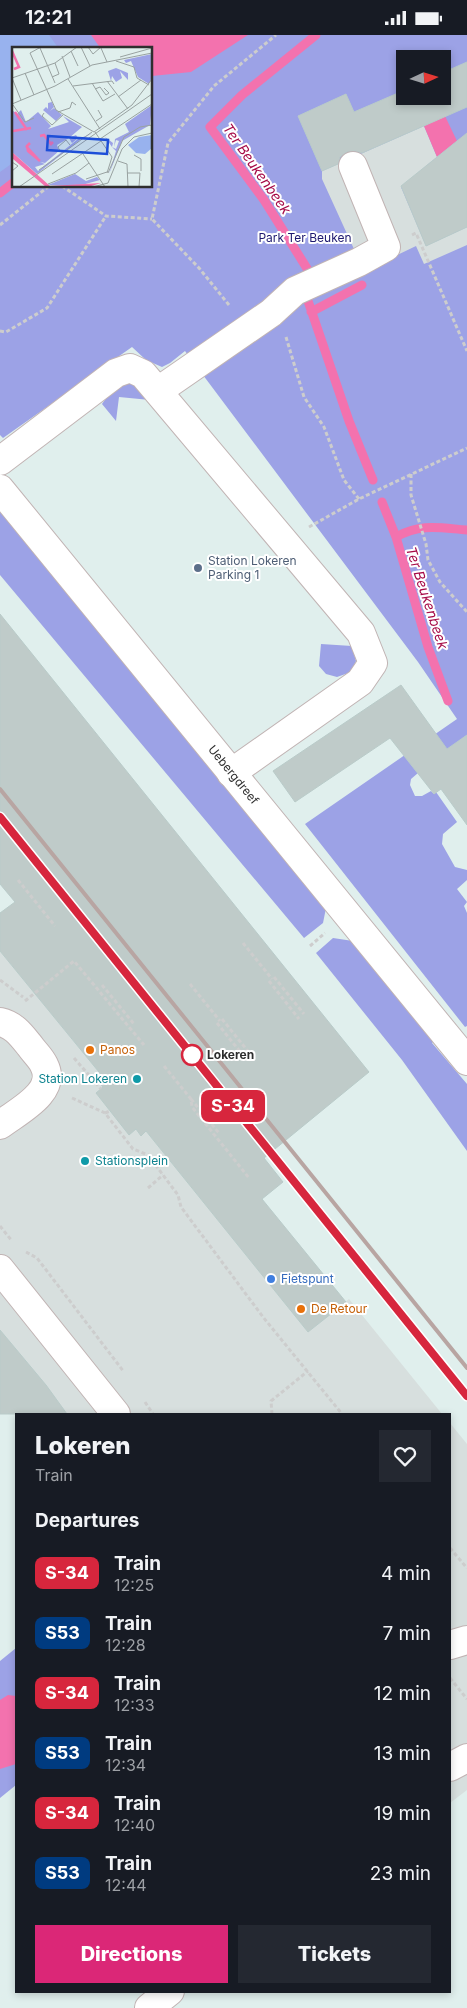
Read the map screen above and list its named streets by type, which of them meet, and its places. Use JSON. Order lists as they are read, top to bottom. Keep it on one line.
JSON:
{"streets":{"street":["Uebergdreef"]},"water":["Ter Beukenbeek"],"parks":["Park Ter Beuken"],"places":["Station Lokeren Parking 1","Panos","Lokeren","Station Lokeren","Stationsplein","Fietspunt","De Retour"],"north":"right","page":{"status":"12:21","on_map":"S-34","heading":[["Lokeren","Train"],"Departures"],"list":[{"mark":"S-34","name":"Train","note":"12:25","value":"4 min"},{"mark":"S53","name":"Train","note":"12:28","value":"7 min"},{"mark":"S-34","name":"Train","note":"12:33","value":"12 min"},{"mark":"S53","name":"Train","note":"12:34","value":"13 min"},{"mark":"S-34","name":"Train","note":"12:40","value":"19 min"},{"mark":"S53","name":"Train","note":"12:44","value":"23 min"}],"buttons":["Directions","Tickets"]}}
